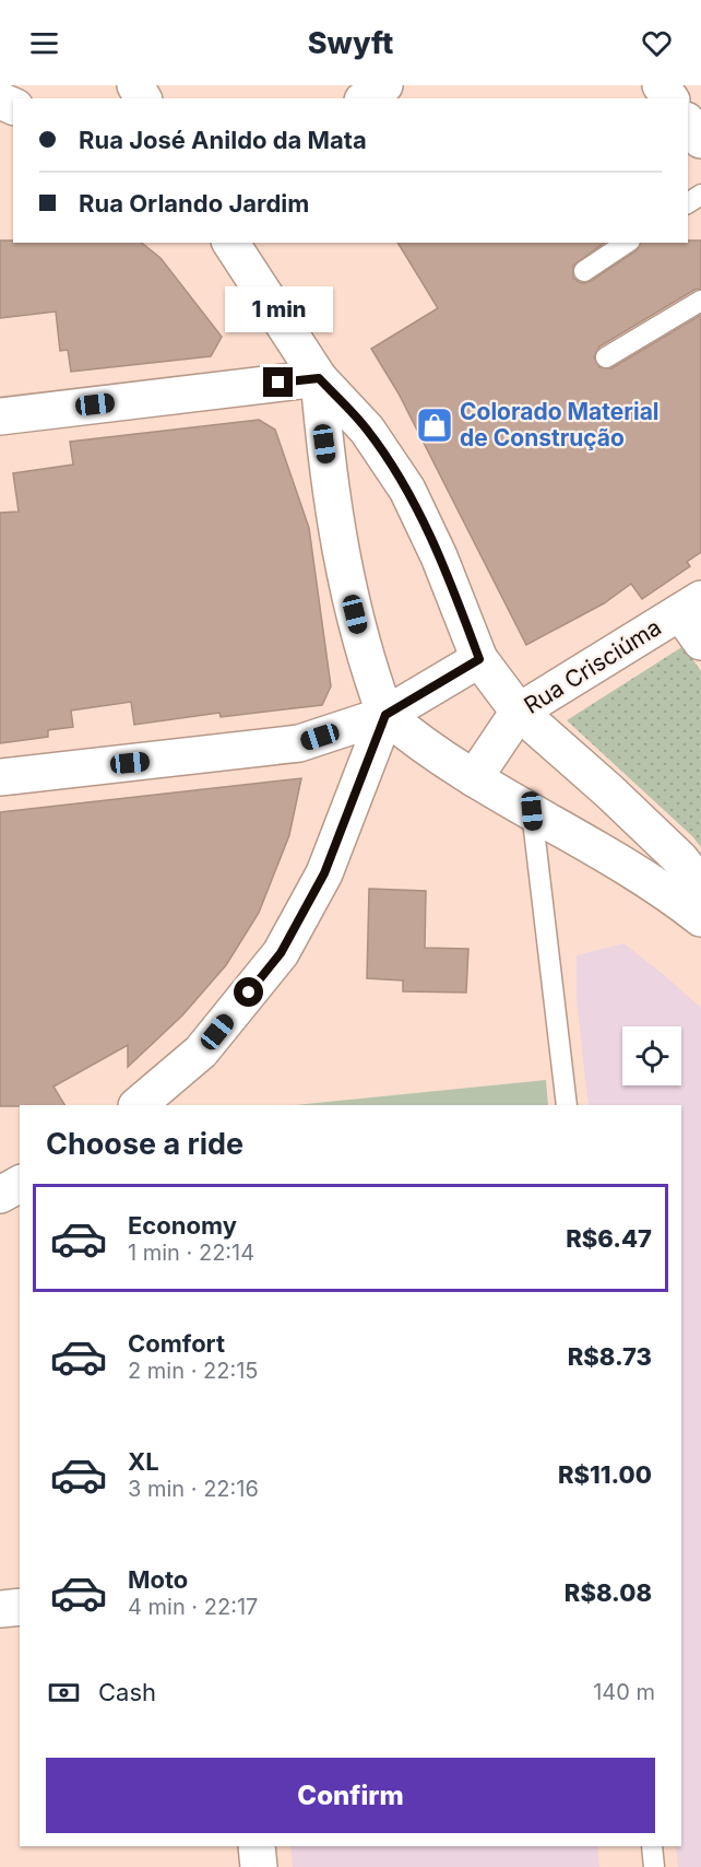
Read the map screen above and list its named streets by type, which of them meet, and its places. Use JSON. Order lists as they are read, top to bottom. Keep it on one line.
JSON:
{"streets":{"street":["Rua Crisciúma"]},"places":{"shop":["Colorado Material de Construção"]},"page":{"header":"Swyft","banner":["Rua José Anildo da Mata","Rua Orlando Jardim"],"bubble":"1 min","heading":"Choose a ride","list":[{"name":"Economy","note":"1 min · 22:14","value":"R$6.47"},{"name":"Comfort","note":"2 min · 22:15","value":"R$8.73"},{"name":"XL","note":"3 min · 22:16","value":"R$11.00"},{"name":"Moto","note":"4 min · 22:17","value":"R$8.08"}],"pay":["Cash","140 m"],"buttons":"Confirm"}}
